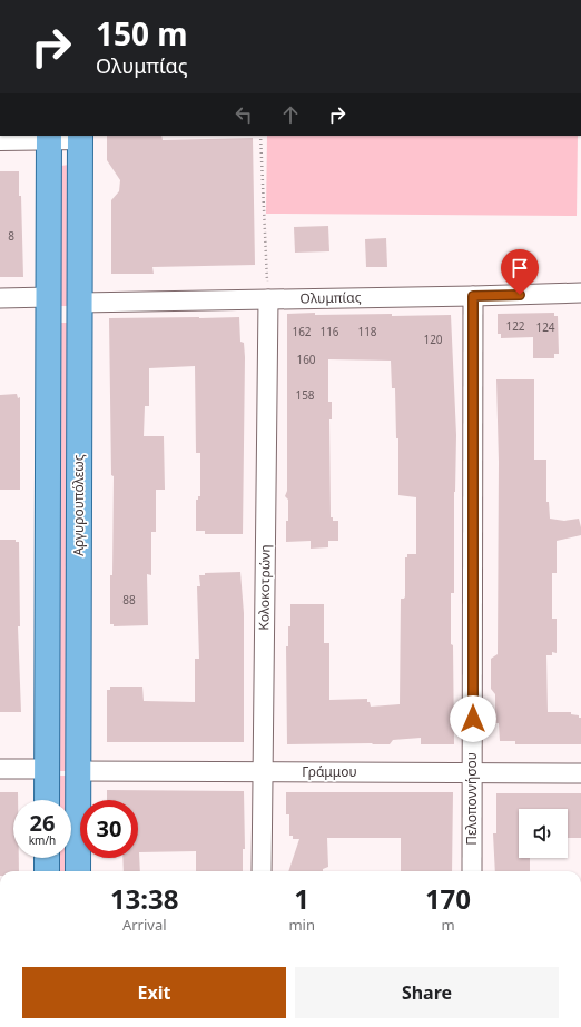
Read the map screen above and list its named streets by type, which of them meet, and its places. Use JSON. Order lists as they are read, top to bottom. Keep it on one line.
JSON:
{"streets":{"main road":["Αργυρουπόλεως"],"street":["Ολυμπίας","Κολοκοτρώνη","Γράμμου","Πελοποννήσου"]},"crossings":[["Ολυμπίας","Αργυρουπόλεως"],["Ολυμπίας","Κολοκοτρώνη"],["Ολυμπίας","Πελοποννήσου"],["Αργυρουπόλεως","Γράμμου"],["Κολοκοτρώνη","Γράμμου"],["Γράμμου","Πελοποννήσου"]],"house_numbers":["8","122","124","162","116","118","120","160","158","88"],"page":{"turn":["150 m","Ολυμπίας"],"speed":"26 km/h","limit":"30","eta":["13:38","Arrival","1","min","170","m"],"buttons":["Exit","Share"]}}
